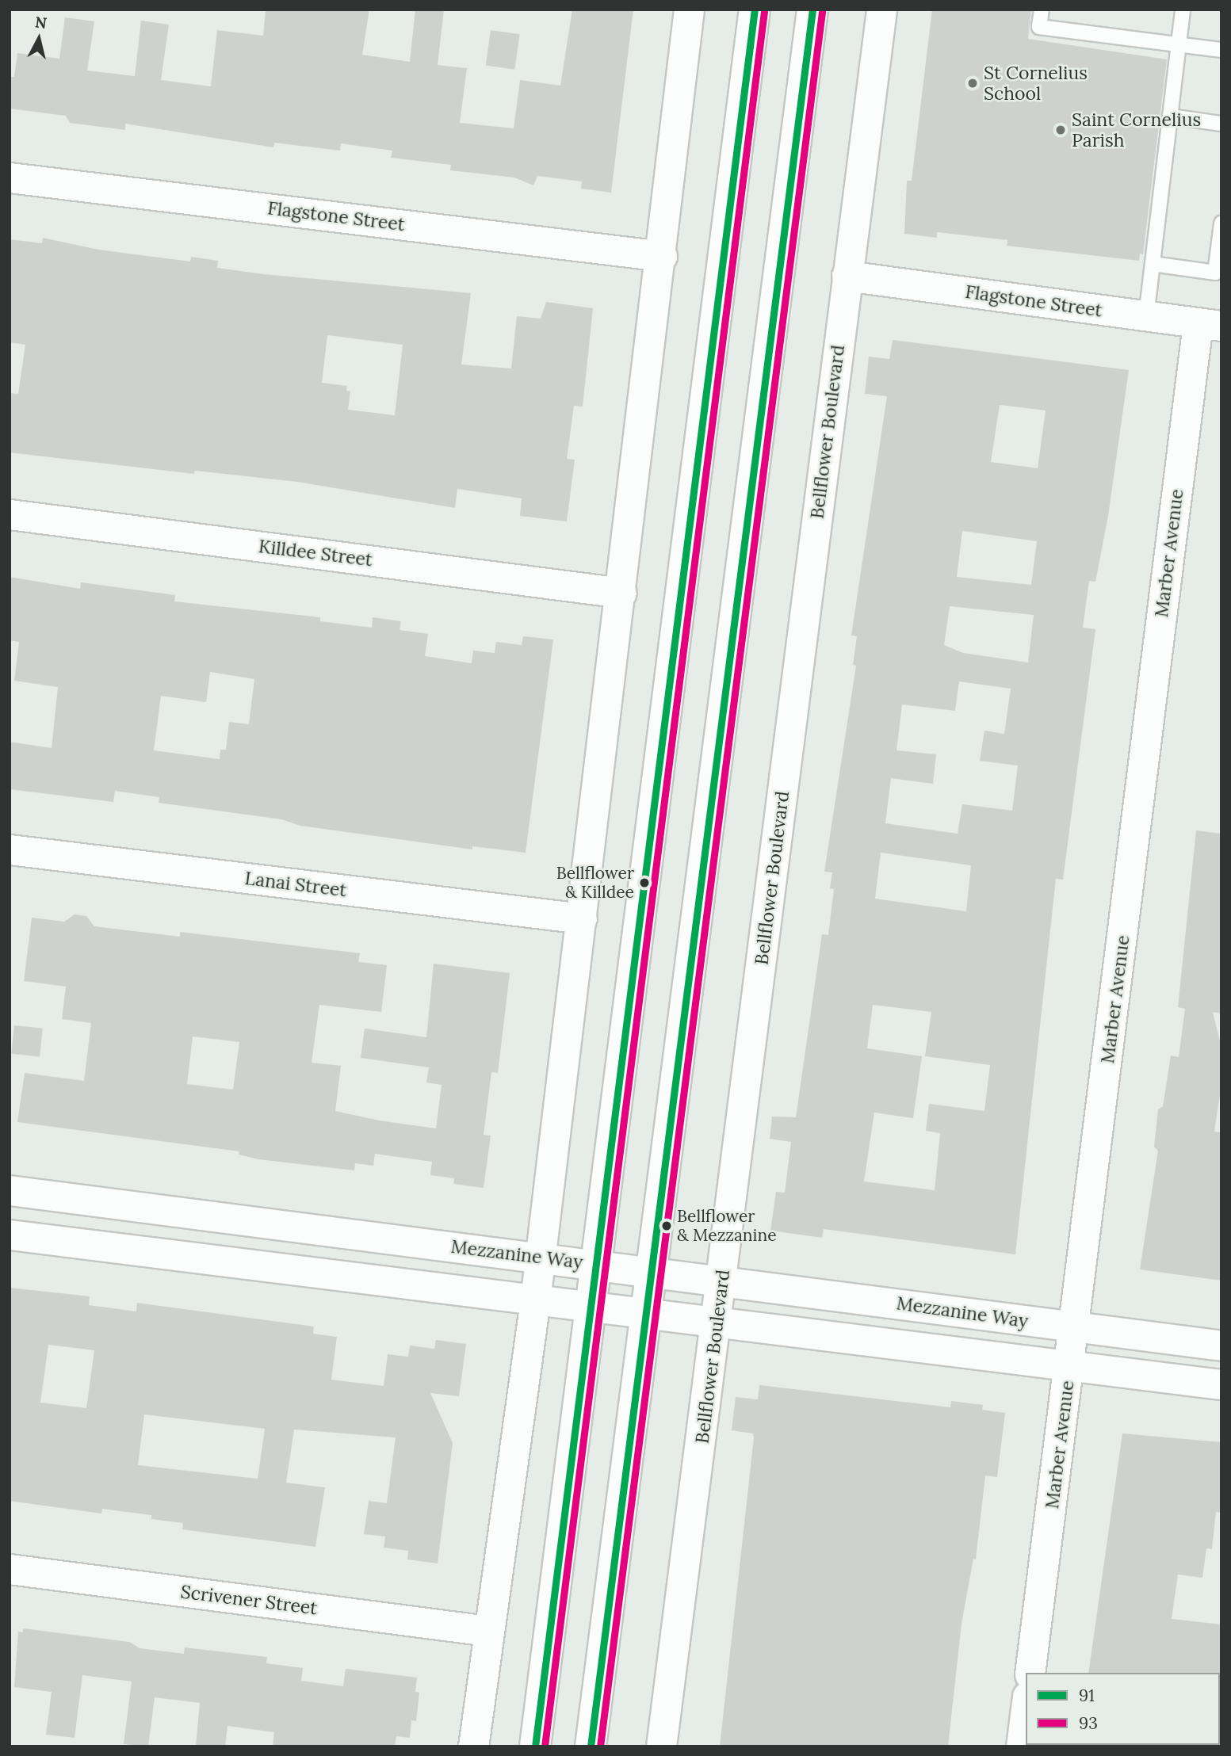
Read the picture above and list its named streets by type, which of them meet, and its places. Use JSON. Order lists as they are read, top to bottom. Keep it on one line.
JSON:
{"streets":{"street":["Flagstone Street","Bellflower Boulevard","Killdee Street","Marber Avenue","Lanai Street","Mezzanine Way","Scrivener Street"]},"crossings":[["Flagstone Street","Bellflower Boulevard"],["Flagstone Street","Marber Avenue"],["Bellflower Boulevard","Mezzanine Way"],["Marber Avenue","Mezzanine Way"]],"places":["St Cornelius School","Saint Cornelius Parish","Bellflower & Killdee","Bellflower & Mezzanine"],"lines":["transit line 91","transit line 93"],"legend":["91","93"],"north":"top"}
